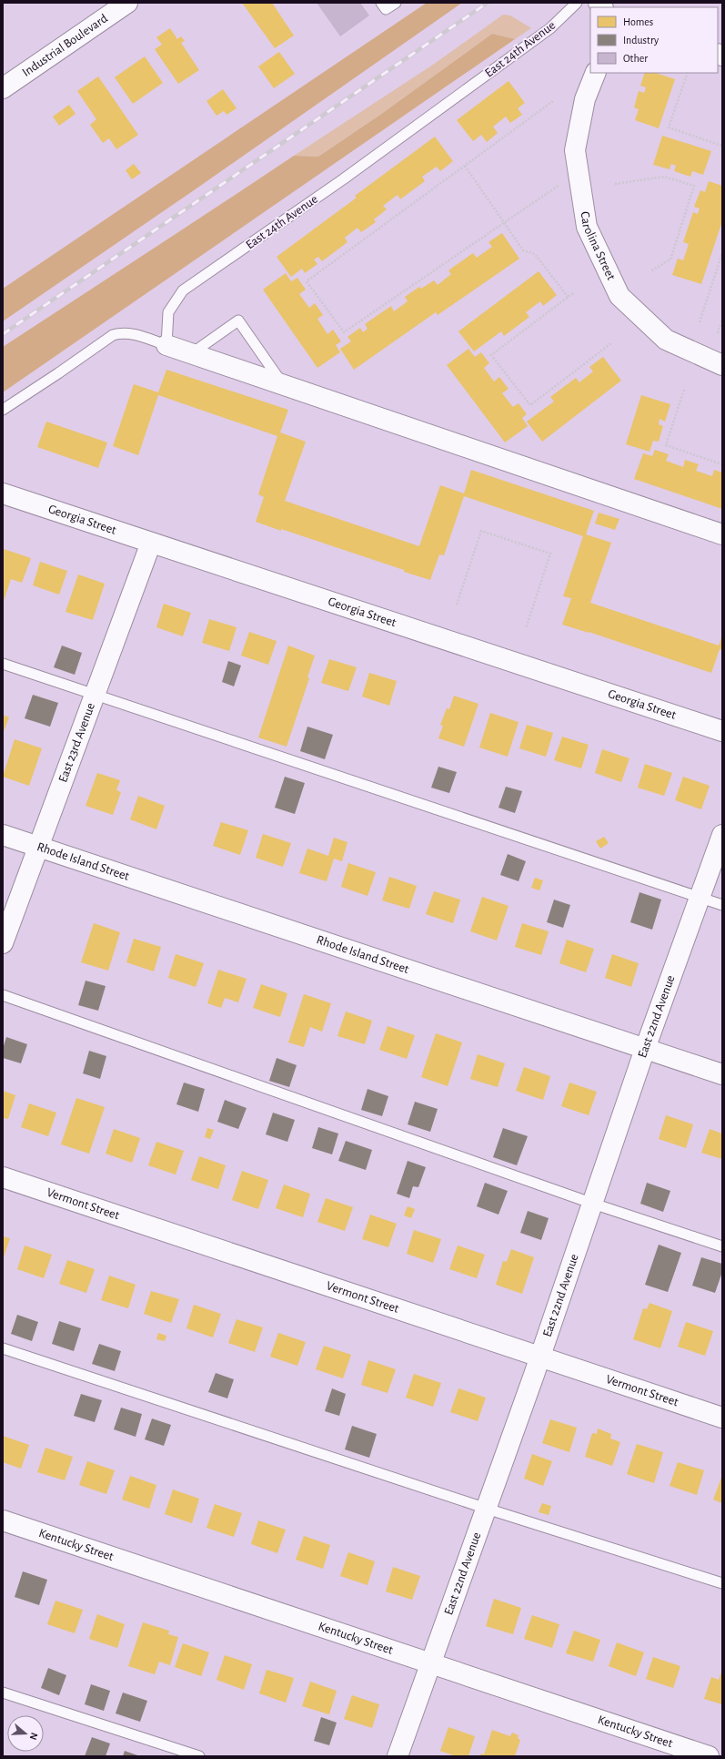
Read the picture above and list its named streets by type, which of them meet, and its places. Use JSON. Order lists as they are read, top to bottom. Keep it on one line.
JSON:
{"streets":{"street":["Industrial Boulevard","Carolina Street","Georgia Street","East 23rd Avenue","Rhode Island Street","East 22nd Avenue","Vermont Street","Kentucky Street"],"lane":["East 24th Avenue"]},"crossings":[["Georgia Street","East 23rd Avenue"],["East 23rd Avenue","Rhode Island Street"],["Rhode Island Street","East 22nd Avenue"],["East 22nd Avenue","Vermont Street"],["East 22nd Avenue","Kentucky Street"]],"legend":["Homes","Industry","Other"],"north":"right"}
